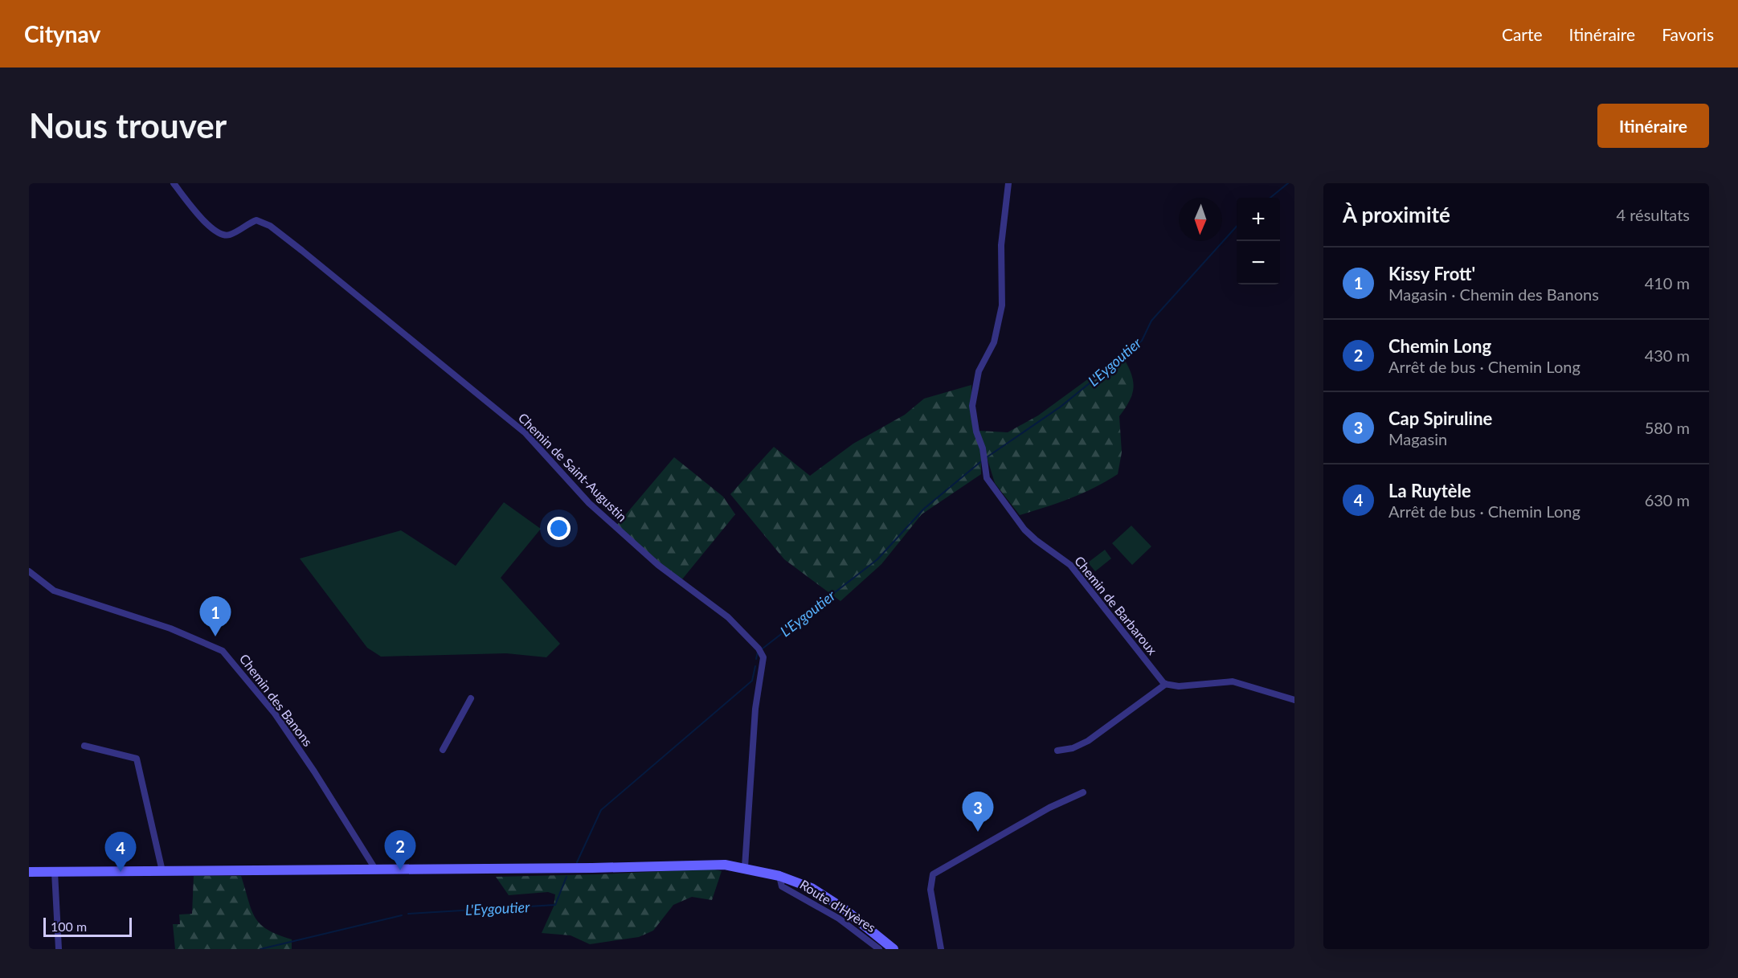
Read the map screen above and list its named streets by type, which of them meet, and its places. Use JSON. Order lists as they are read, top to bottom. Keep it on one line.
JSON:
{"streets":{"main road":["Route d'Hyères"],"street":["Chemin de Saint-Augustin","Chemin de Barbaroux","Chemin des Banons"]},"crossings":[["Chemin de Saint-Augustin","Route d'Hyères"],["Chemin des Banons","Route d'Hyères"]],"water":["L'Eygoutier"],"scale_bar":"100 m","north":"bottom","page":{"header":"Citynav","nav":["Carte","Itinéraire","Favoris"],"buttons":"Itinéraire","title":"Nous trouver","heading":["À proximité","4 résultats"],"map_buttons":["+","−"],"list":[{"mark":"1","name":"Kissy Frott'","note":"Magasin · Chemin des Banons","value":"410 m"},{"mark":"2","name":"Chemin Long","note":"Arrêt de bus · Chemin Long","value":"430 m"},{"mark":"3","name":"Cap Spiruline","note":"Magasin","value":"580 m"},{"mark":"4","name":"La Ruytèle","note":"Arrêt de bus · Chemin Long","value":"630 m"}],"pins":["1","3","2","4"],"scale":"100 m"}}
